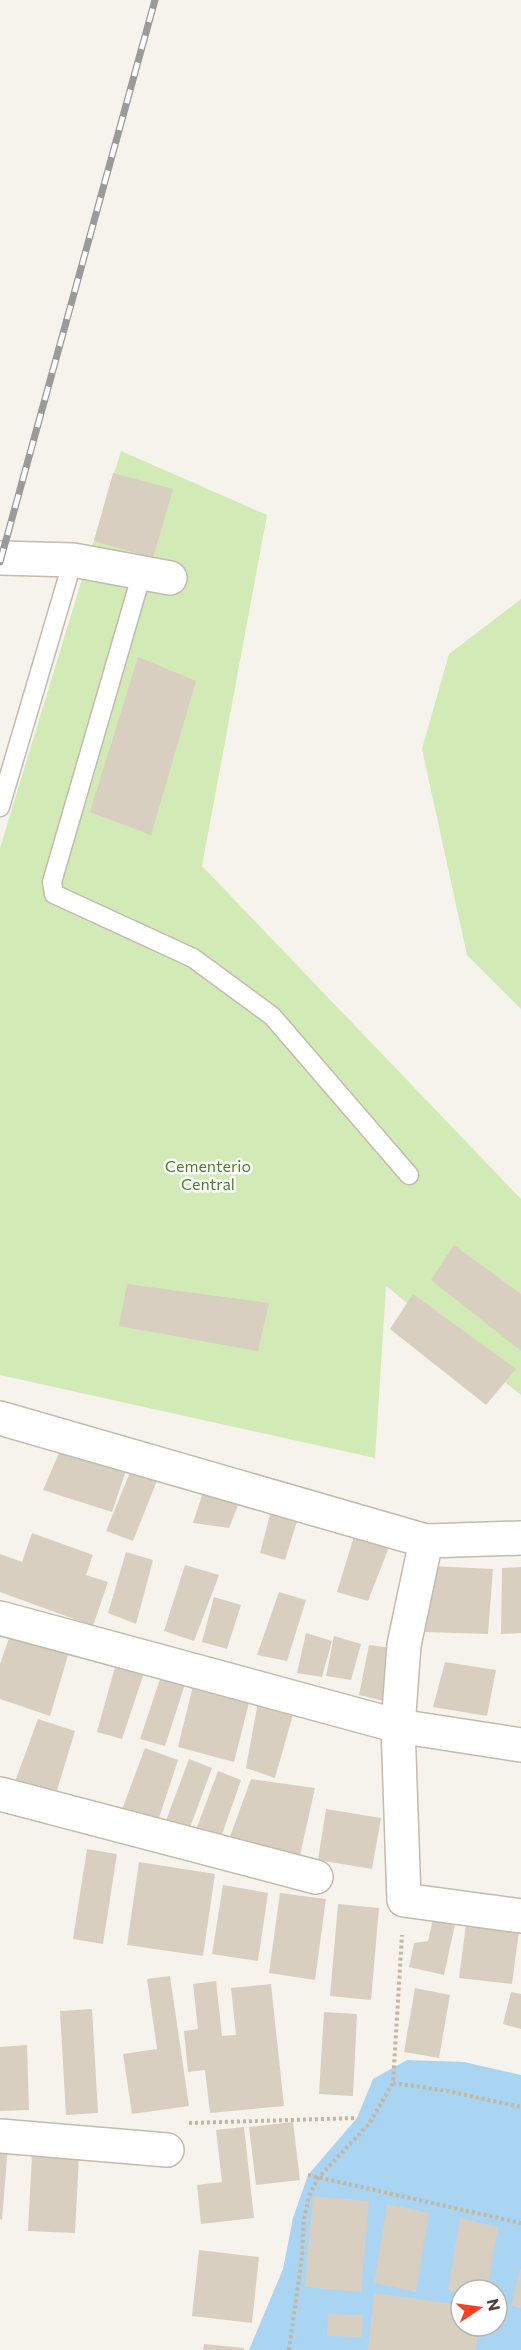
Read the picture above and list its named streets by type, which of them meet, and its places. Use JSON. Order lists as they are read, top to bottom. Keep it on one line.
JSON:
{"parks":["Cementerio Central"],"north":"right"}
